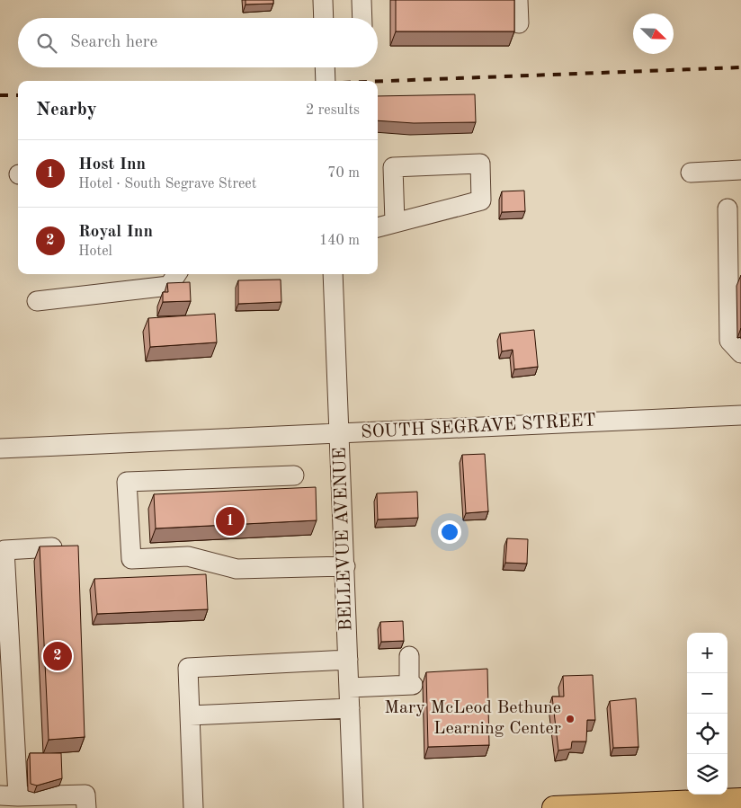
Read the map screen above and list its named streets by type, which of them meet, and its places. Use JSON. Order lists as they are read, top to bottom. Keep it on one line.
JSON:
{"streets":{"street":["SOUTH SEGRAVE STREET","BELLEVUE AVENUE"]},"crossings":[["SOUTH SEGRAVE STREET","BELLEVUE AVENUE"]],"places":["Mary McLeod Bethune Learning Center"],"north":"bottom right","page":{"search":"Search here","heading":["Nearby","2 results"],"list":[{"mark":"1","name":"Host Inn","note":"Hotel · South Segrave Street","value":"70 m"},{"mark":"2","name":"Royal Inn","note":"Hotel","value":"140 m"}],"pins":["1","2"],"map_buttons":["+","−"]}}
